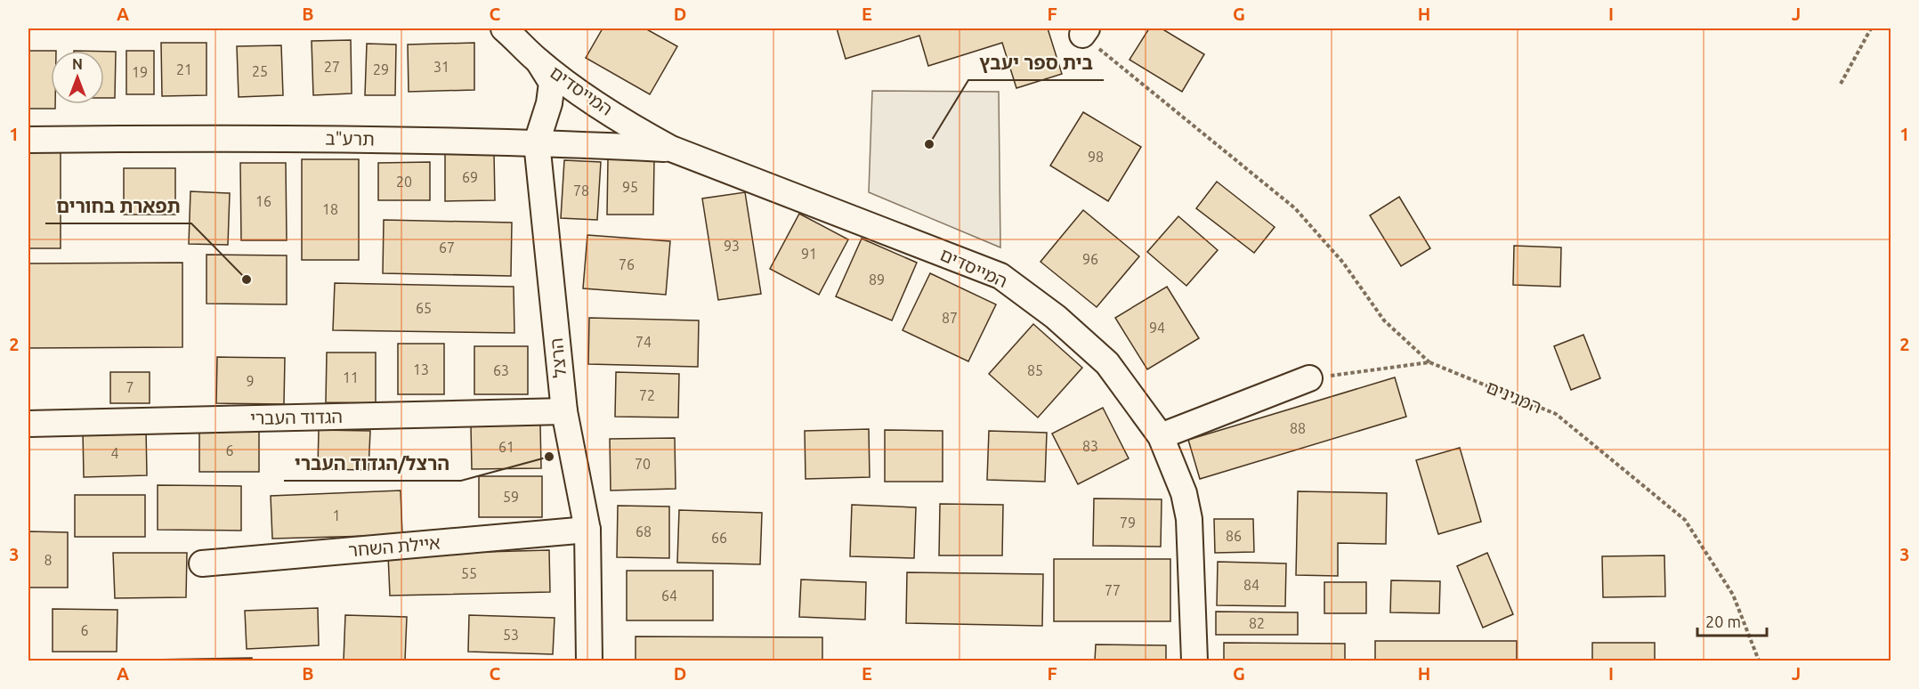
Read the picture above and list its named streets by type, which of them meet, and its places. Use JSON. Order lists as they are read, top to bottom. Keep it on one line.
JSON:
{"streets":{"street":["המייסדים","תרע\"ב","הרצל","הגדוד העברי","איילת השחר"],"path":["המגינים"]},"crossings":[["המייסדים","תרע\"ב"],["המייסדים","הרצל"],["תרע\"ב","הרצל"],["הרצל","הגדוד העברי"],["הרצל","איילת השחר"]],"places":["בית ספר יעבץ","תפארת בחורים","הרצל/הגדוד העברי"],"house_numbers":["27","31","21","29","25","19","98","69","20","95","78","16","18","93","67","91","96","76","89","65","87","94","74","13","63","85","11","9","7","72","88","83","61","6","4","70","59","1","79","68","86","66","8","55","84","77","64","82","6","53"],"scale_bar":"20 m","north":"top","grid":{"columns":["A","B","C","D","E","F","G","H","I","J"],"rows":["1","2","3"]}}
